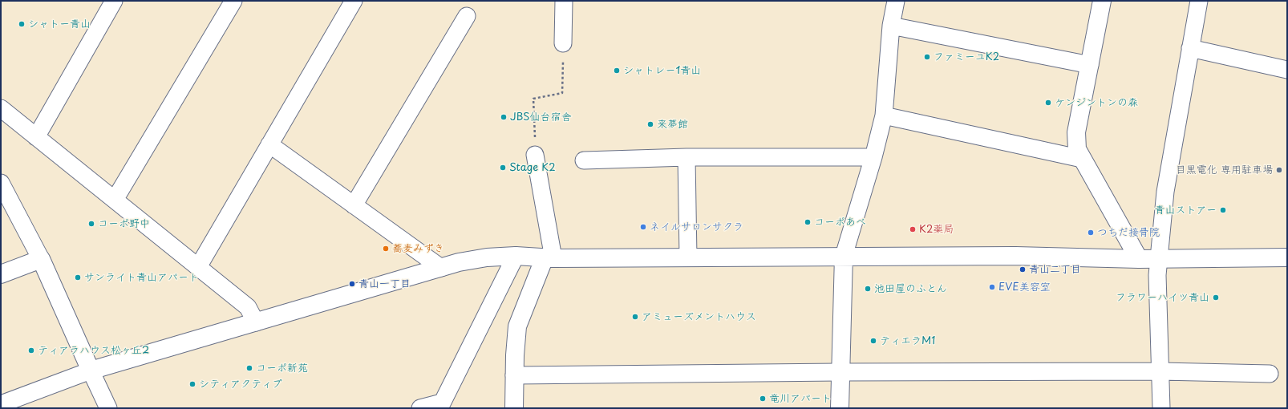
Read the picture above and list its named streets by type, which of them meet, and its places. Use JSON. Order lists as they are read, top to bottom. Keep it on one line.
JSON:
{"places":["シャトー青山","ファミーユK2","シャトレー1青山","ケンジントンの森","JBS仙台宿舎","来夢館","Stage K2","目黒電化 専用駐車場","青山ストアー","コーポあべ","コーポ野中","ネイルサロンサクラ","K2薬局","つちだ接骨院","蕎麦みずき","青山二丁目","サンライト青山アパート","青山一丁目","EVE美容室","池田屋のふとん","フラワーハイツ青山","アミューズメントハウス","ティエラM1","ティアラハウス松ヶ丘2","コーポ新苑","シティアクティブ","竜川アパート"]}
